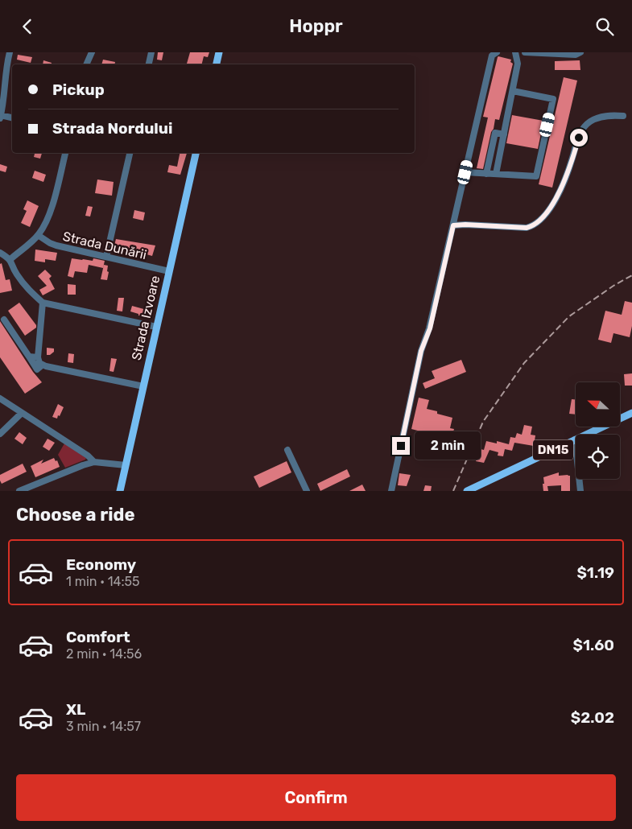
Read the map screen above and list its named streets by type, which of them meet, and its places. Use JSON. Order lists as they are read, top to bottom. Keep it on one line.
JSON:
{"streets":{"main road":["Strada Izvoare","DN15"],"street":["Strada Dunării"]},"crossings":[["Strada Dunării","Strada Izvoare"]],"north":"left","page":{"header":"Hoppr","banner":["Pickup","Strada Nordului"],"bubble":"2 min","heading":"Choose a ride","list":[{"name":"Economy","note":"1 min · 14:55","value":"$1.19"},{"name":"Comfort","note":"2 min · 14:56","value":"$1.60"},{"name":"XL","note":"3 min · 14:57","value":"$2.02"}],"buttons":"Confirm"}}
